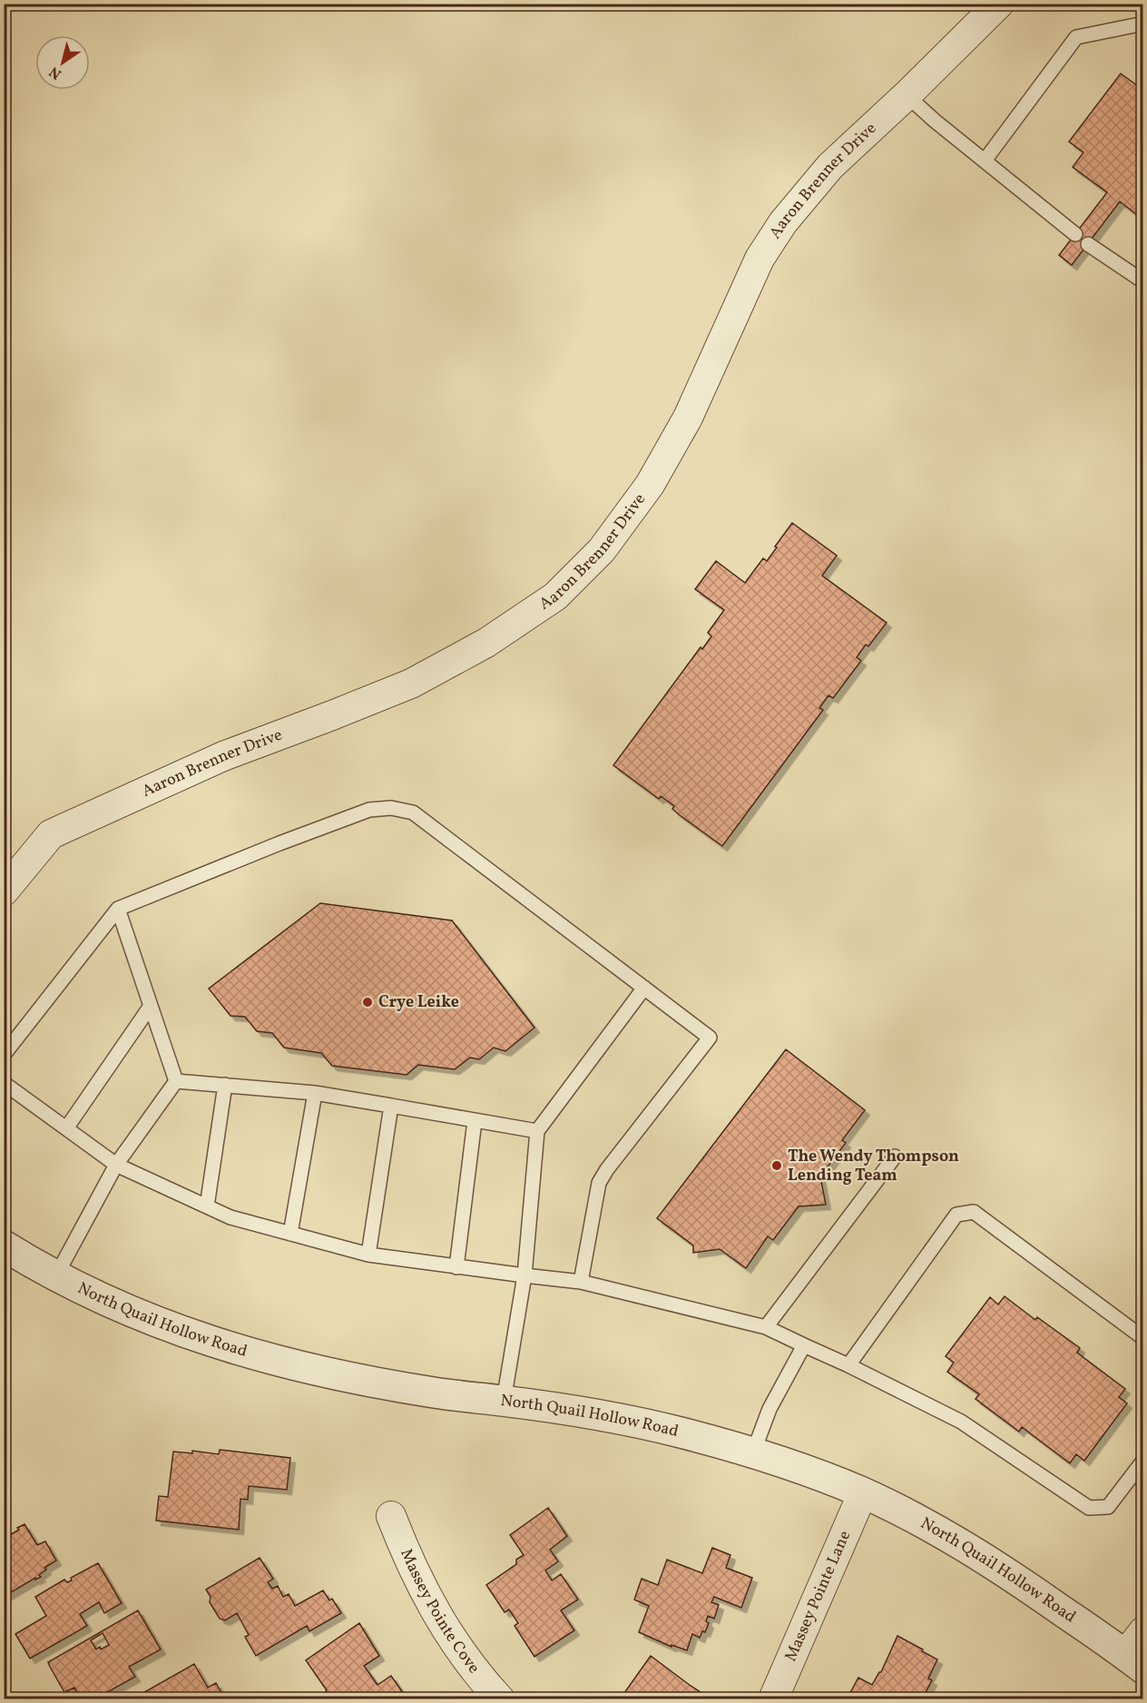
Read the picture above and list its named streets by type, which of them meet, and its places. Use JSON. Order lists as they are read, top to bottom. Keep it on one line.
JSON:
{"streets":{"street":["Aaron Brenner Drive","North Quail Hollow Road","Massey Pointe Lane","Massey Pointe Cove"]},"crossings":[["North Quail Hollow Road","Massey Pointe Lane"]],"places":["Crye Leike","The Wendy Thompson Lending Team"],"north":"bottom left"}
